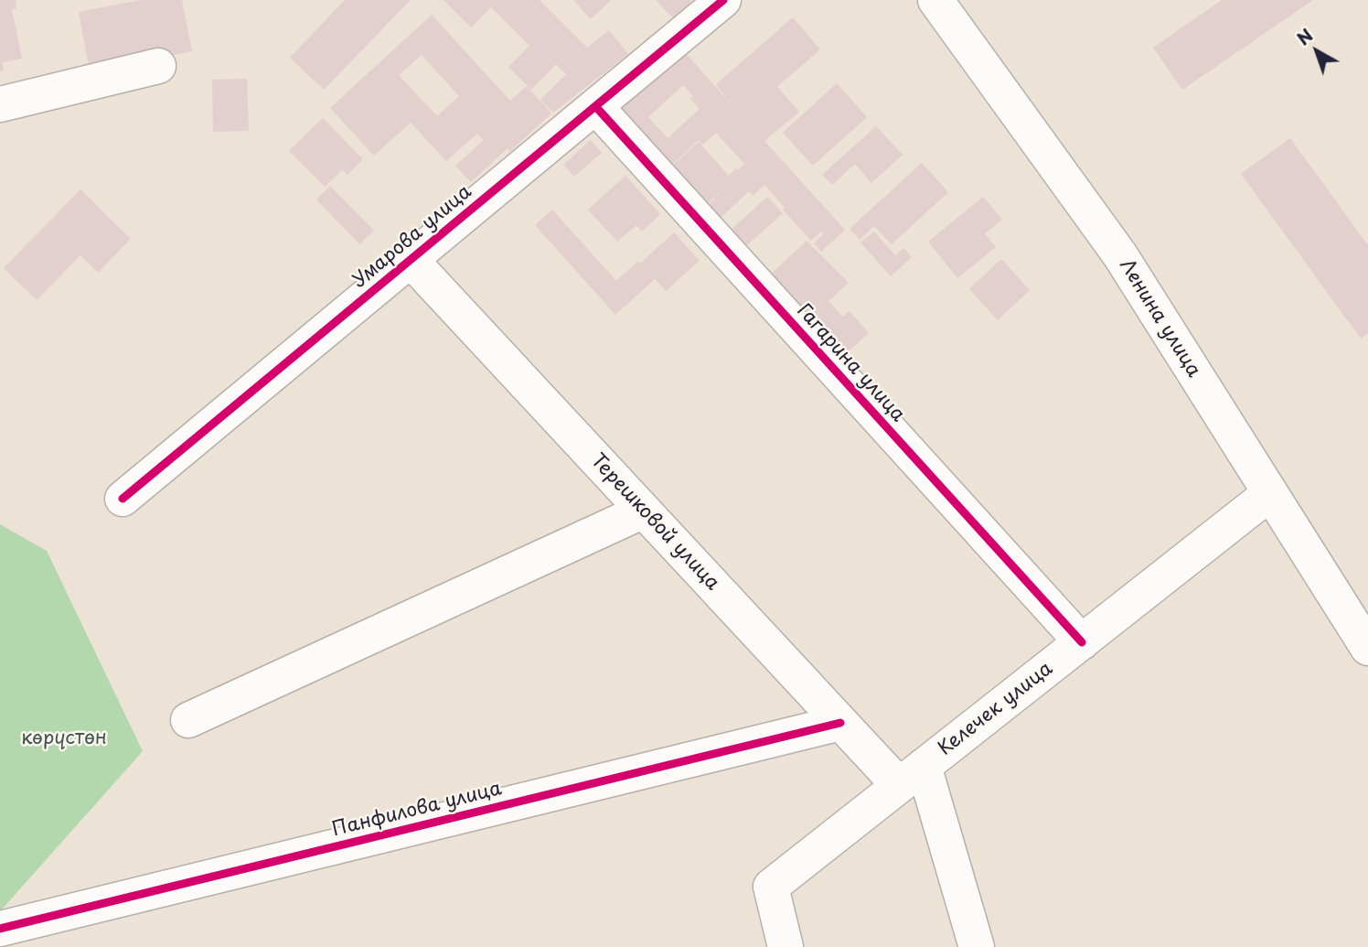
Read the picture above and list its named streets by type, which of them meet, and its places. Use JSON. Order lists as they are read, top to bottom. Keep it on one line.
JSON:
{"streets":{"street":["Умарова улица","Ленина улица","Гагарина улица","Терешковой улица","Келечек улица","Панфилова улица"]},"crossings":[["Умарова улица","Гагарина улица"],["Умарова улица","Терешковой улица"],["Ленина улица","Келечек улица"],["Гагарина улица","Келечек улица"],["Терешковой улица","Келечек улица"],["Терешковой улица","Панфилова улица"]],"parks":["көрүстөн"],"north":"top left"}
